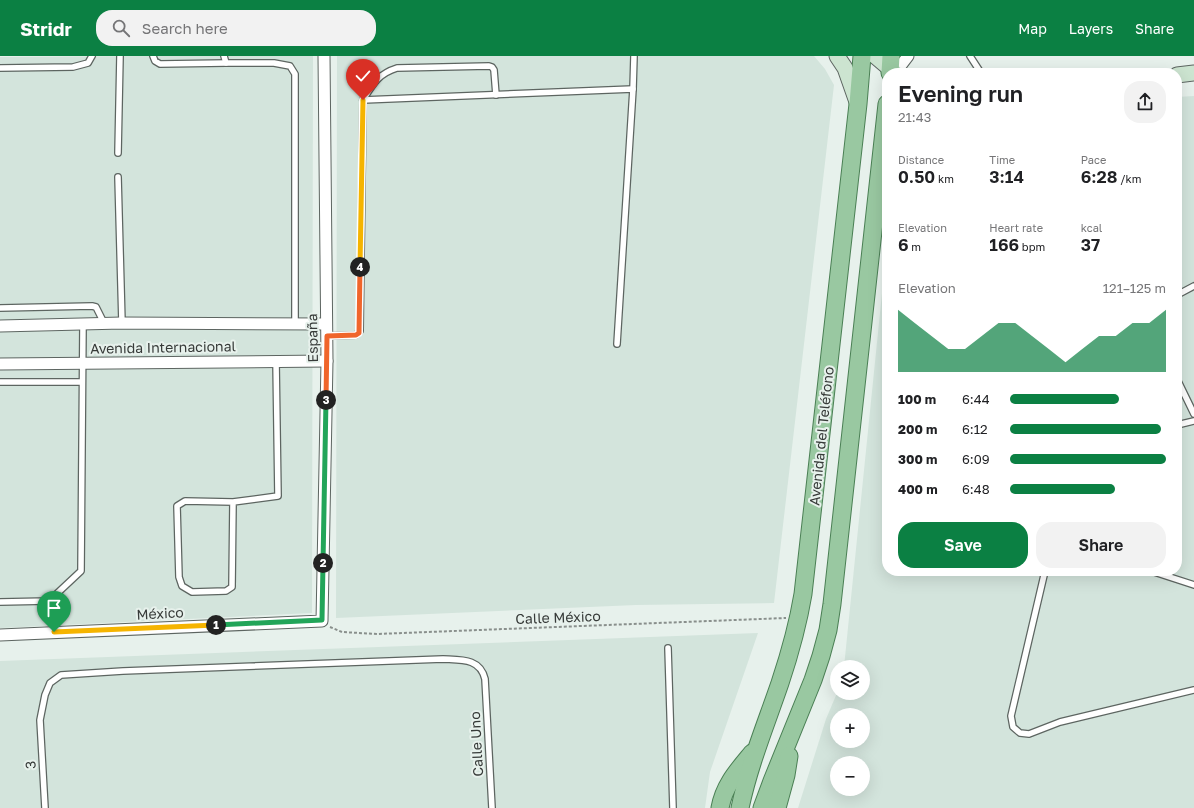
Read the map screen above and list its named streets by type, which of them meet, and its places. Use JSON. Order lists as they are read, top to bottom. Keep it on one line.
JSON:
{"streets":{"main road":["Avenida del Teléfono"],"street":["España","Avenida Internacional","México"],"lane":["Calle Uno","3"],"path":["Calle México"]},"crossings":[["España","Avenida Internacional"],["España","México"],["España","Calle México"],["Avenida del Teléfono","Calle México"],["México","Calle México"],["Calle Uno","3"]],"page":{"header":"Stridr","search":"Search here","nav":["Map","Layers","Share"],"heading":["Evening run","21:43"],"stats":[["Distance","0.50 km"],["Time","3:14"],["Pace","6:28 /km"],["Elevation","6 m"],["Heart rate","166 bpm"],["kcal","37"]],"pins":["4","3","2","1"],"chart":["Elevation","121–125 m"],"list":[{"name":"100 m","note":"6:44"},{"name":"200 m","note":"6:12"},{"name":"300 m","note":"6:09"},{"name":"400 m","note":"6:48"}],"buttons":["Save","Share"],"map_buttons":["+","−"]}}
